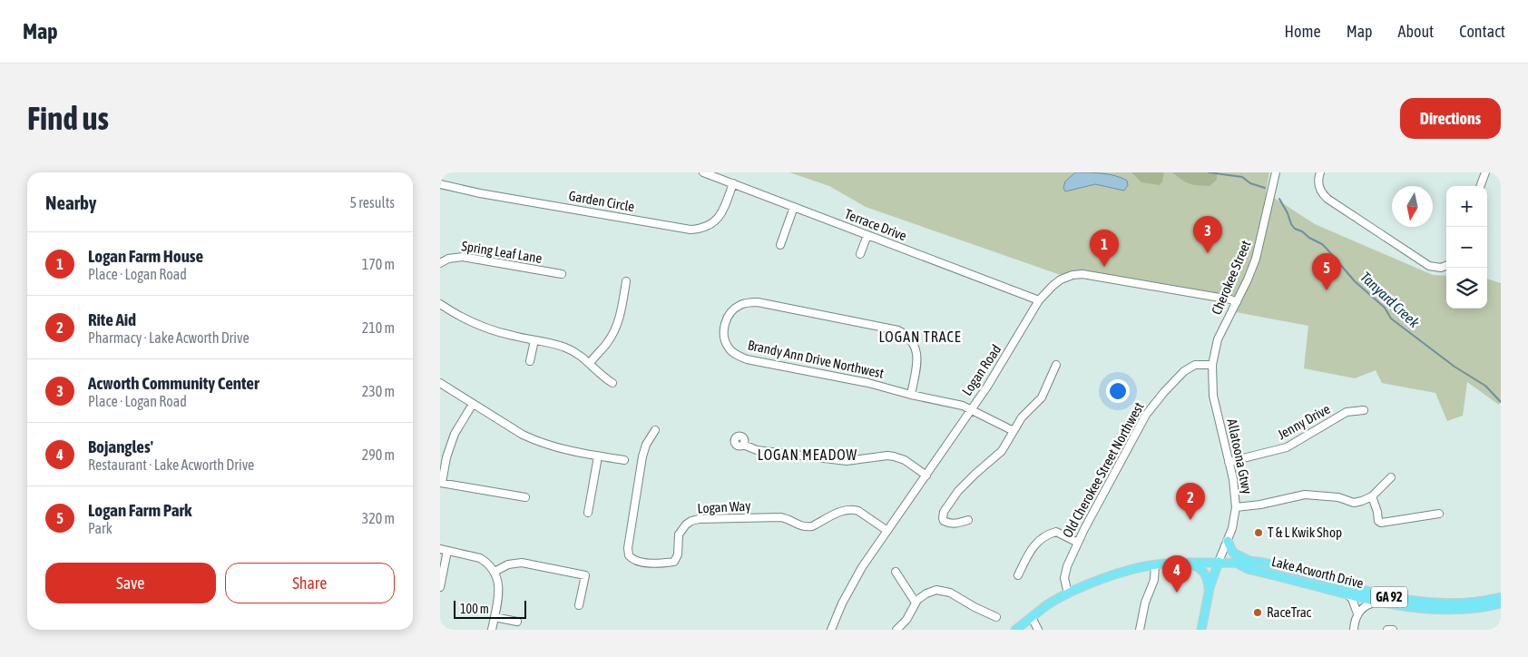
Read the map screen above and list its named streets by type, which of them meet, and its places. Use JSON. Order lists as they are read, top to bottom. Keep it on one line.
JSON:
{"streets":{"main road":["Allatoona Gtwy","Lake Acworth Drive","GA 92"],"street":["Garden Circle","Terrace Drive","Spring Leaf Lane","Cherokee Street","Brandy Ann Drive Northwest","Logan Road","Jenny Drive","Old Cherokee Street Northwest","Logan Way"]},"crossings":[["Garden Circle","Terrace Drive"],["Terrace Drive","Logan Road"],["Cherokee Street","Logan Road"],["Cherokee Street","Allatoona Gtwy"],["Cherokee Street","Old Cherokee Street Northwest"],["Brandy Ann Drive Northwest","Logan Road"],["Logan Road","Logan Way"],["Jenny Drive","Allatoona Gtwy"],["Allatoona Gtwy","Old Cherokee Street Northwest"],["Allatoona Gtwy","Lake Acworth Drive"],["Old Cherokee Street Northwest","Lake Acworth Drive"]],"districts":["LOGAN TRACE","LOGAN MEADOW"],"water":["Tanyard Creek"],"places":["T & L Kwik Shop","RaceTrac"],"scale_bar":"100 m","north":"bottom","page":{"header":"Map","nav":["Home","Map","About","Contact"],"buttons":["Directions",["Save","Share"]],"title":"Find us","heading":["Nearby","5 results"],"map_buttons":["+","−"],"pins":["3","1","5","2","4"],"list":[{"mark":"1","name":"Logan Farm House","note":"Place · Logan Road","value":"170 m"},{"mark":"2","name":"Rite Aid","note":"Pharmacy · Lake Acworth Drive","value":"210 m"},{"mark":"3","name":"Acworth Community Center","note":"Place · Logan Road","value":"230 m"},{"mark":"4","name":"Bojangles'","note":"Restaurant · Lake Acworth Drive","value":"290 m"},{"mark":"5","name":"Logan Farm Park","note":"Park","value":"320 m"}],"scale":"100 m"}}
